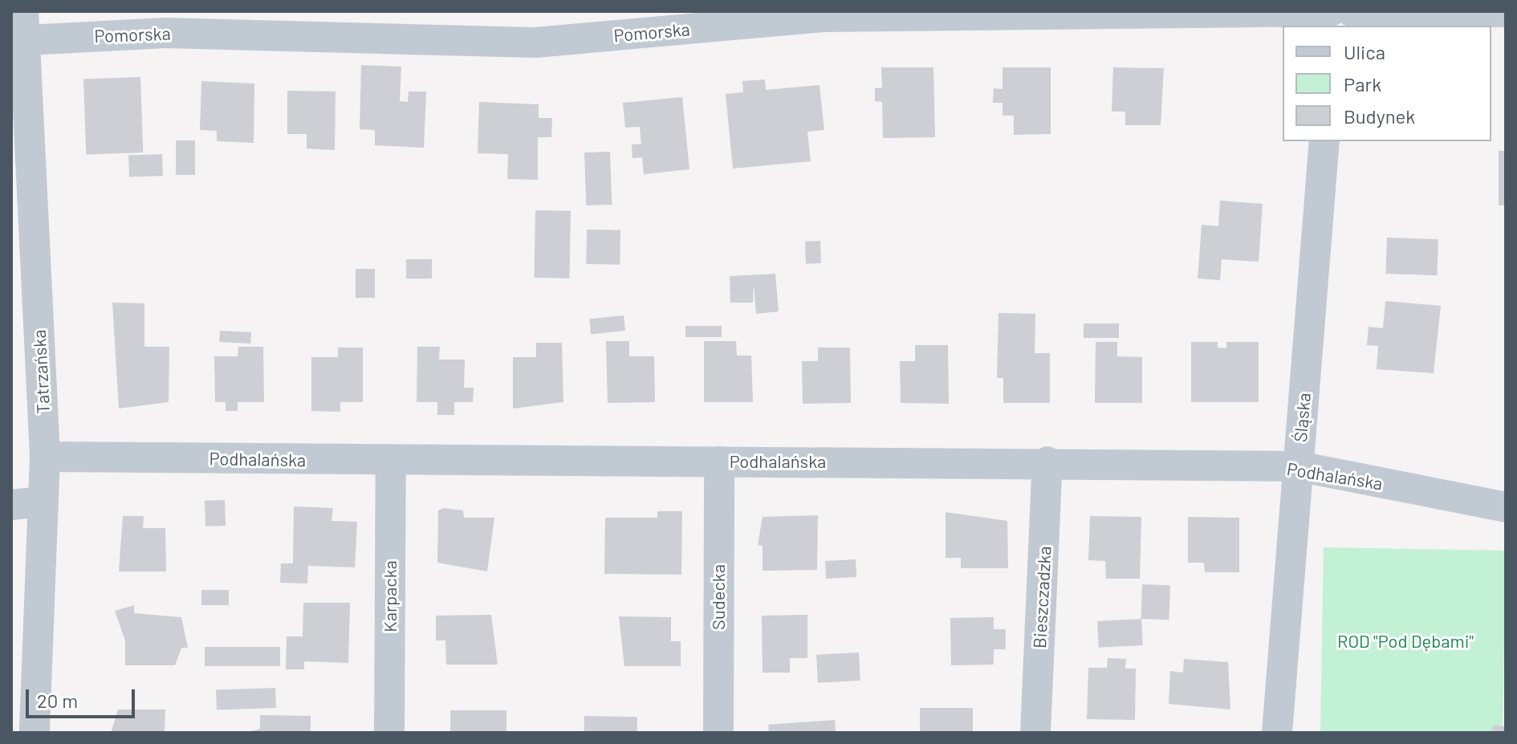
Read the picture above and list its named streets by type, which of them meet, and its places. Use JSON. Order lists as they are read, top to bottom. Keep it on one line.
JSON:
{"streets":{"street":["Pomorska","Tatrzańska","Śląska","Podhalańska","Karpacka","Sudecka","Bieszczadzka"]},"crossings":[["Pomorska","Tatrzańska"],["Tatrzańska","Podhalańska"],["Śląska","Podhalańska"],["Podhalańska","Karpacka"],["Podhalańska","Sudecka"],["Podhalańska","Bieszczadzka"]],"parks":["ROD \"Pod Dębami\""],"legend":["Ulica","Park","Budynek"],"scale_bar":"20 m"}
